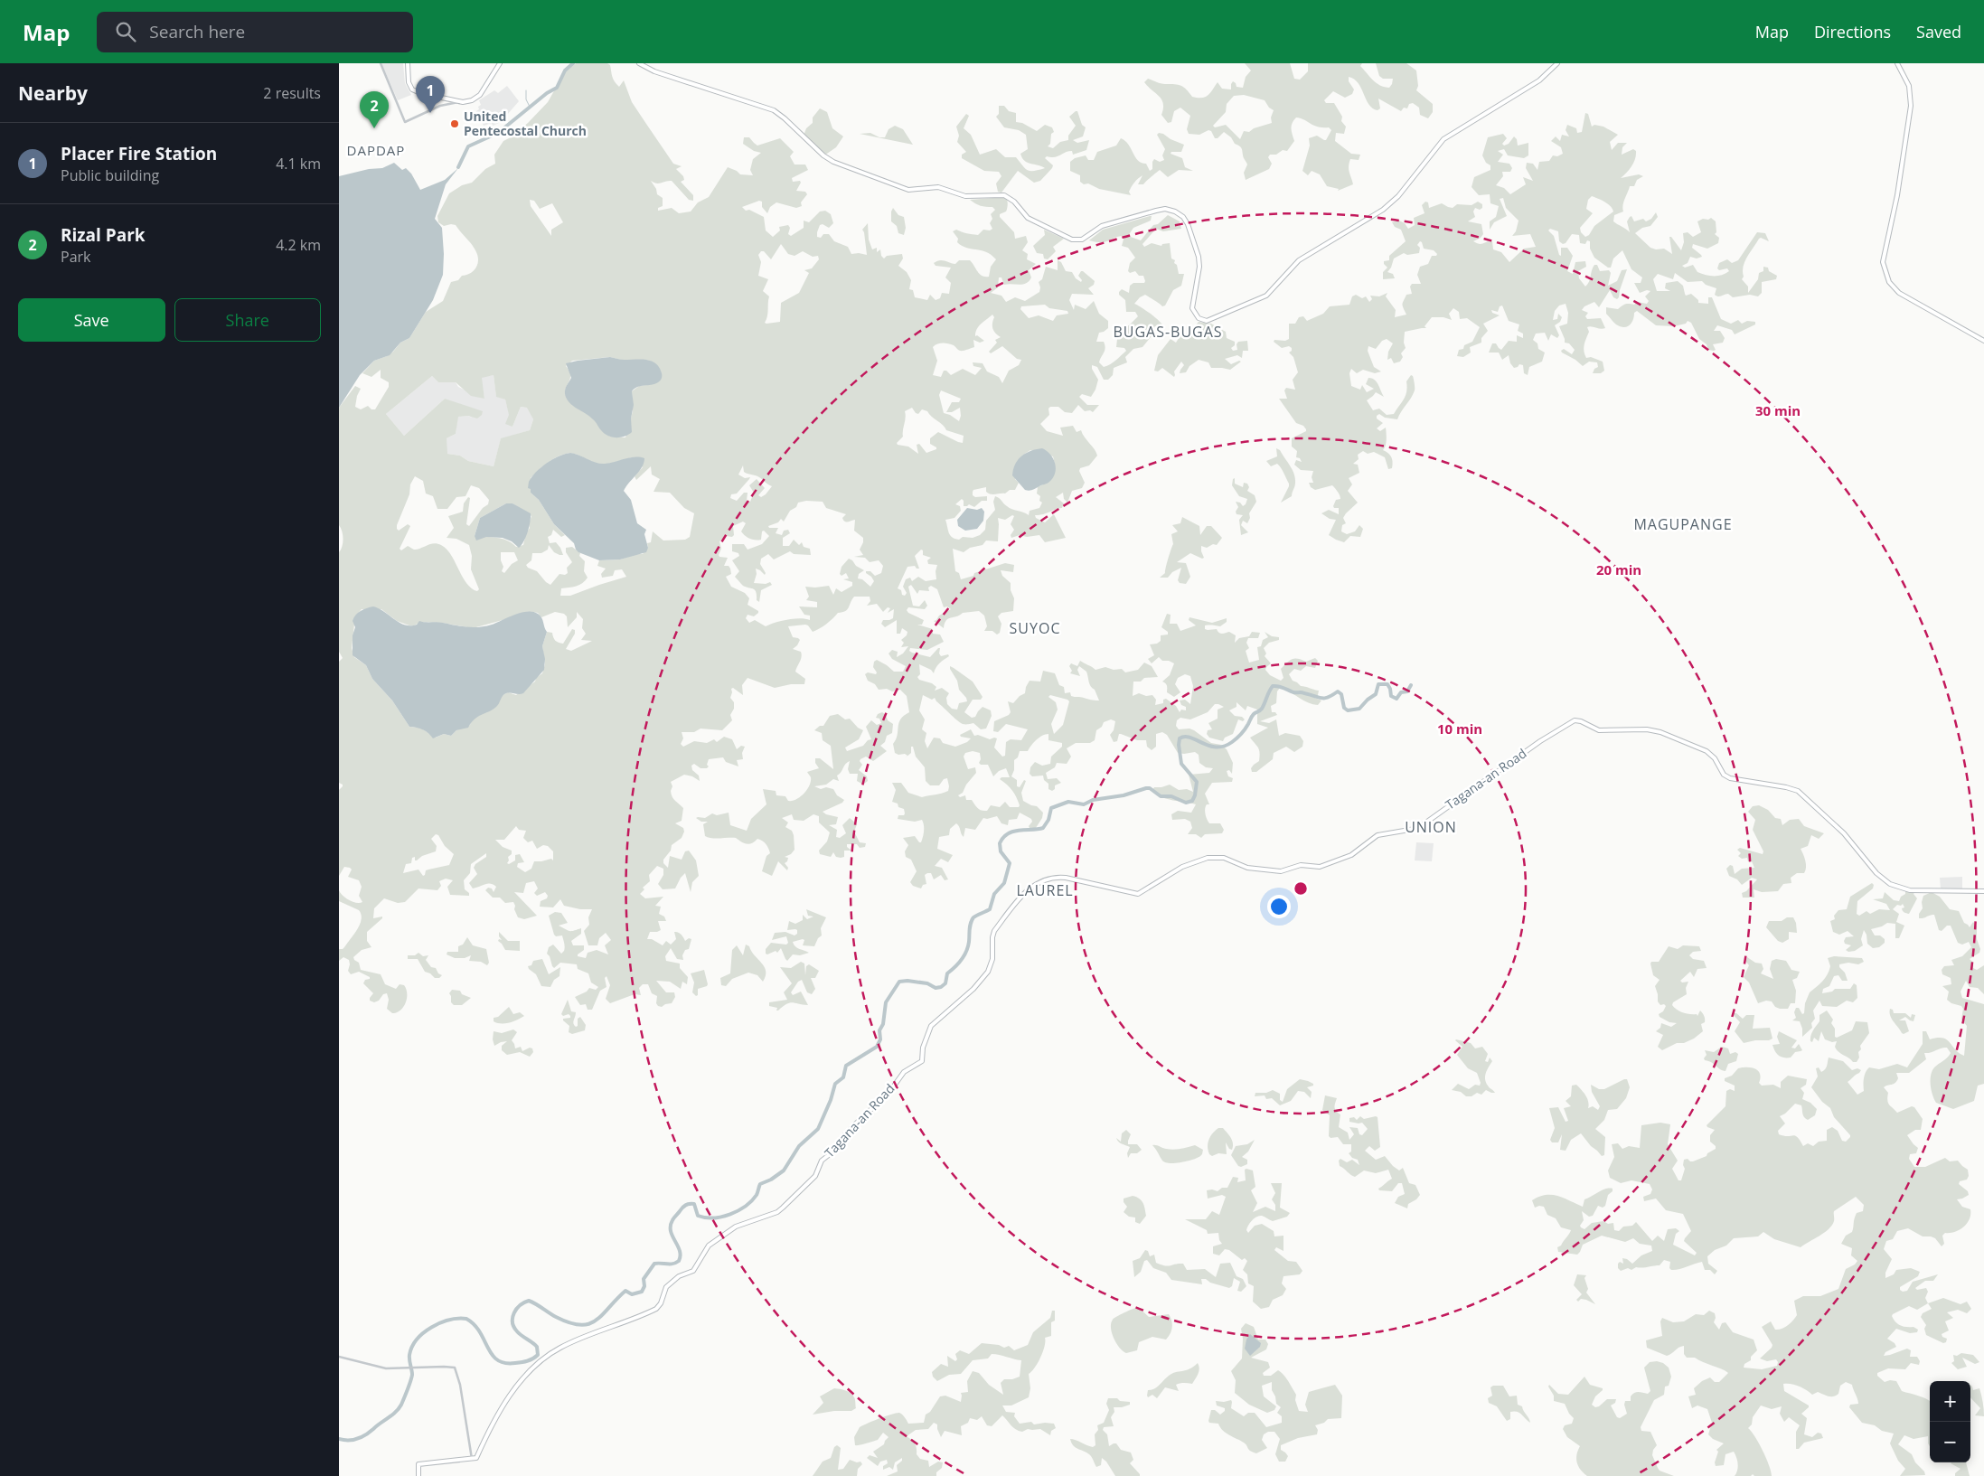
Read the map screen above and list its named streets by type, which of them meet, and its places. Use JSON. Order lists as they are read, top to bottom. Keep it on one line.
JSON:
{"streets":{"main road":["Tagana-an Road"]},"districts":["DAPDAP","BUGAS-BUGAS","MAGUPANGE","SUYOC","UNION","LAUREL"],"places":["United Pentecostal Church"],"page":{"header":"Map","search":"Search here","nav":["Map","Directions","Saved"],"heading":["Nearby","2 results"],"pins":["1","2"],"list":[{"mark":"1","name":"Placer Fire Station","note":"Public building","value":"4.1 km"},{"mark":"2","name":"Rizal Park","note":"Park","value":"4.2 km"}],"buttons":["Save","Share"],"map_buttons":["+","−"]},"rings":["30 min","20 min","10 min"]}
